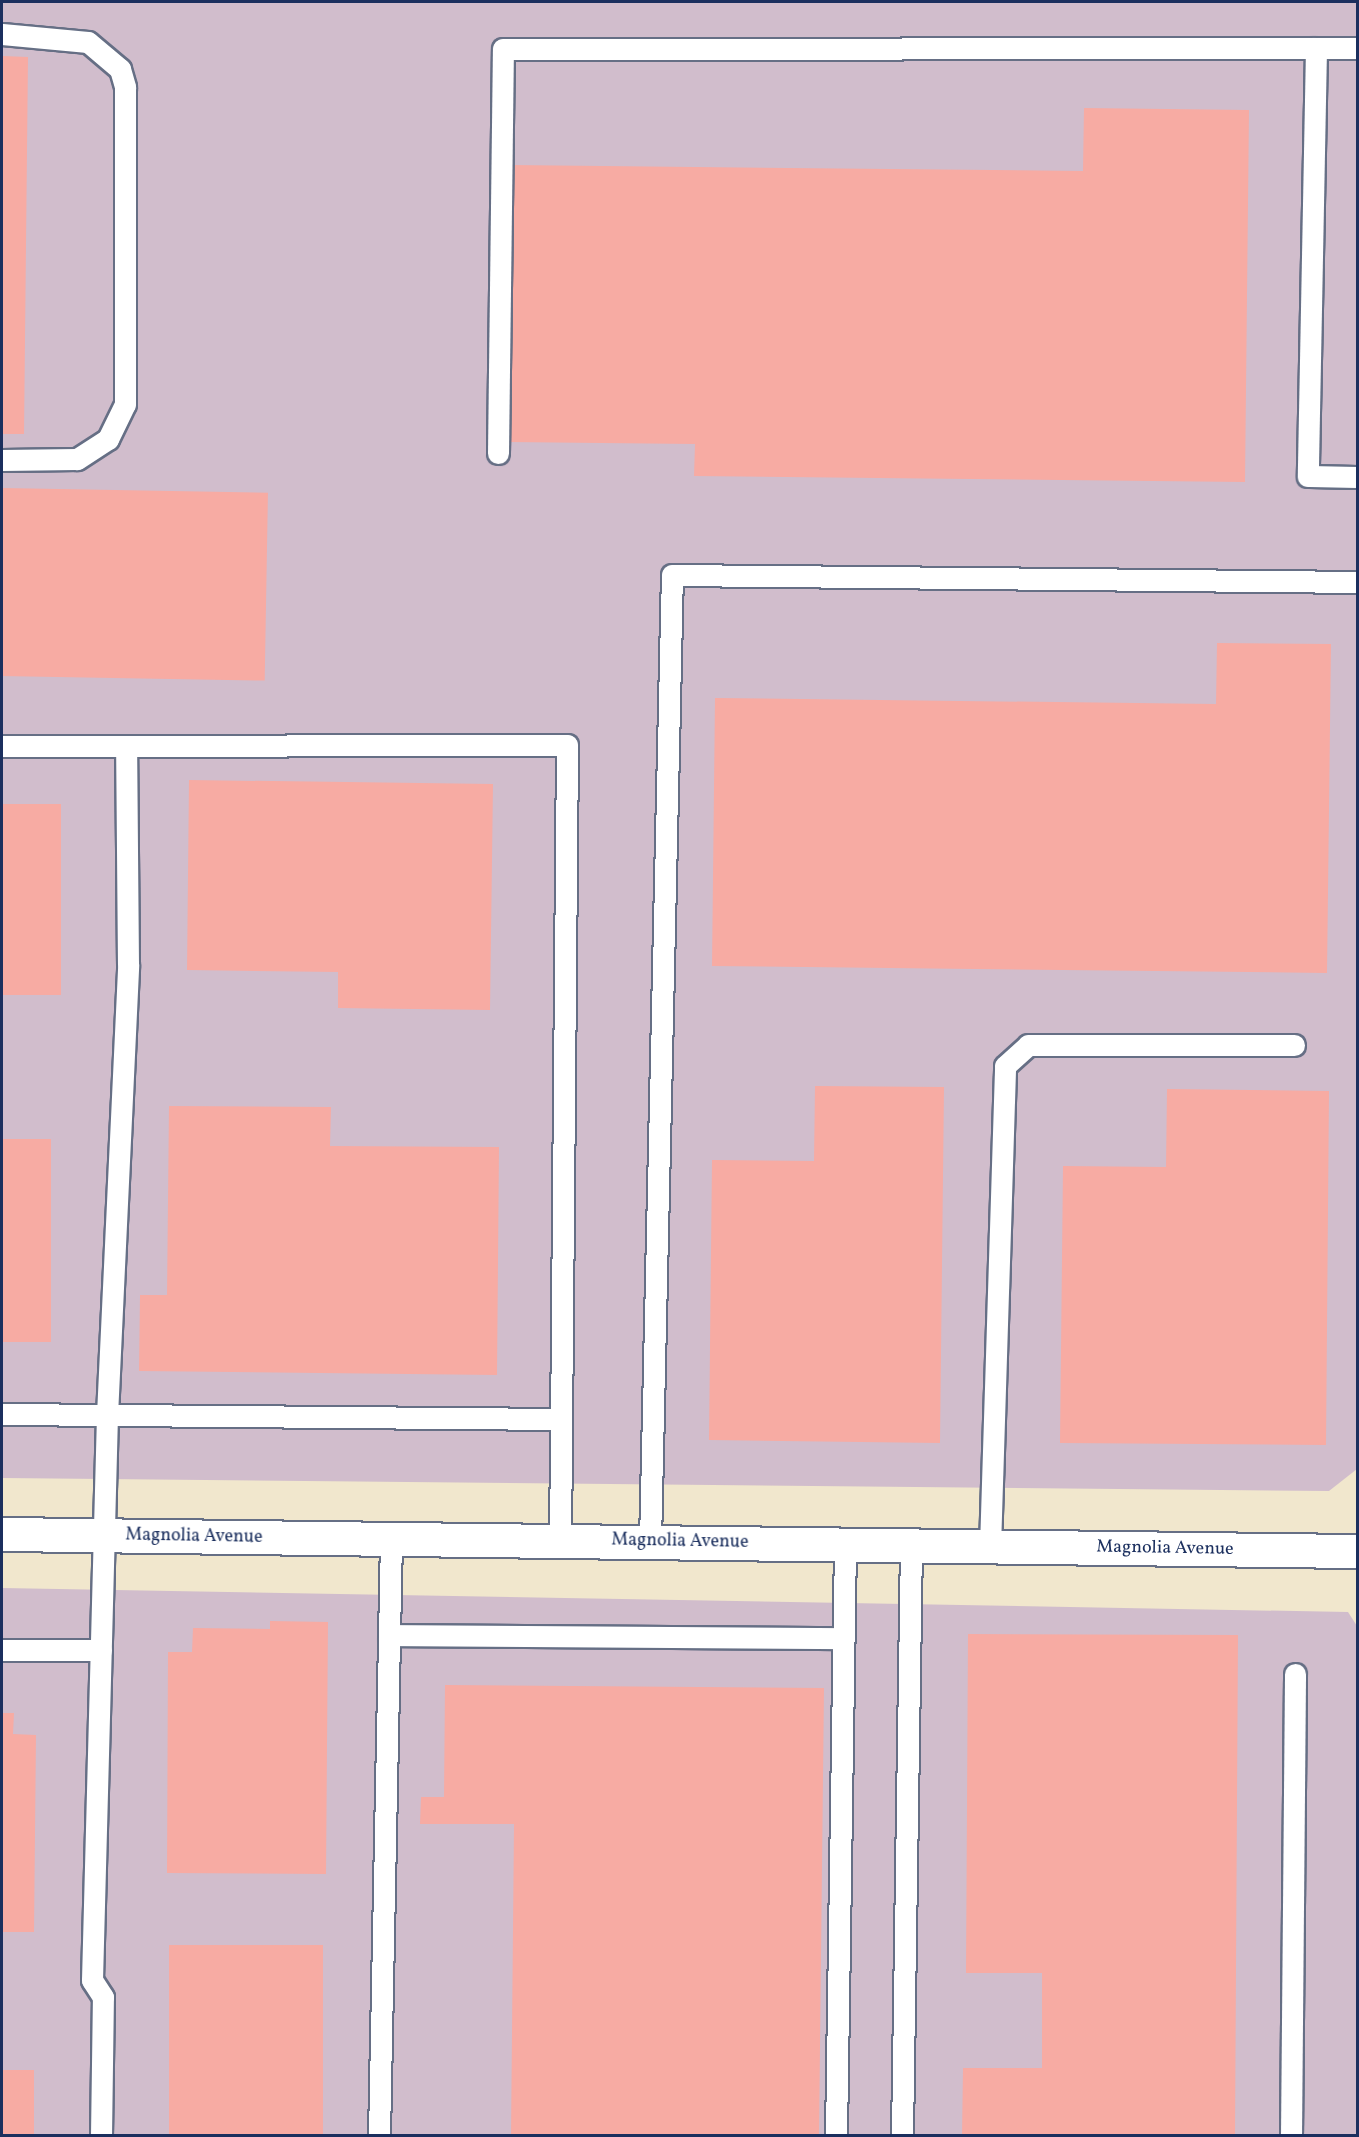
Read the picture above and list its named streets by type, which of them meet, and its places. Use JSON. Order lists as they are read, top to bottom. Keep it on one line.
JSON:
{"streets":{"street":["Magnolia Avenue"]}}
